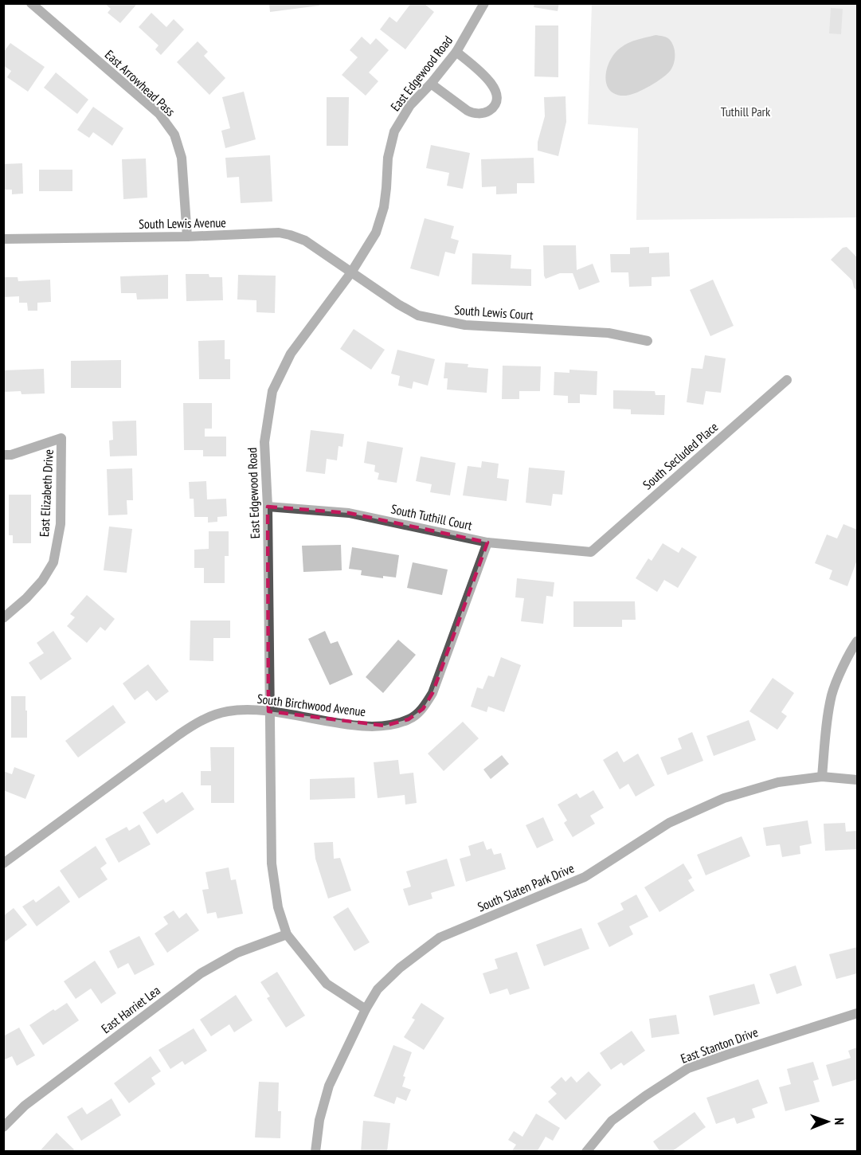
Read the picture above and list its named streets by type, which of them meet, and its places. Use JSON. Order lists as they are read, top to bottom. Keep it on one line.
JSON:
{"streets":{"street":["East Edgewood Road","East Arrowhead Pass","South Lewis Avenue","South Lewis Court","South Secluded Place","East Elizabeth Drive","South Tuthill Court","South Birchwood Avenue","South Slaten Park Drive","East Harriet Lea","East Stanton Drive"]},"crossings":[["East Edgewood Road","South Lewis Avenue"],["East Edgewood Road","South Lewis Court"],["East Edgewood Road","South Tuthill Court"],["East Edgewood Road","South Birchwood Avenue"],["East Edgewood Road","South Slaten Park Drive"],["East Edgewood Road","East Harriet Lea"],["East Arrowhead Pass","South Lewis Avenue"],["South Lewis Avenue","South Lewis Court"],["South Secluded Place","South Tuthill Court"],["South Tuthill Court","South Birchwood Avenue"]],"parks":["Tuthill Park"],"north":"right"}
